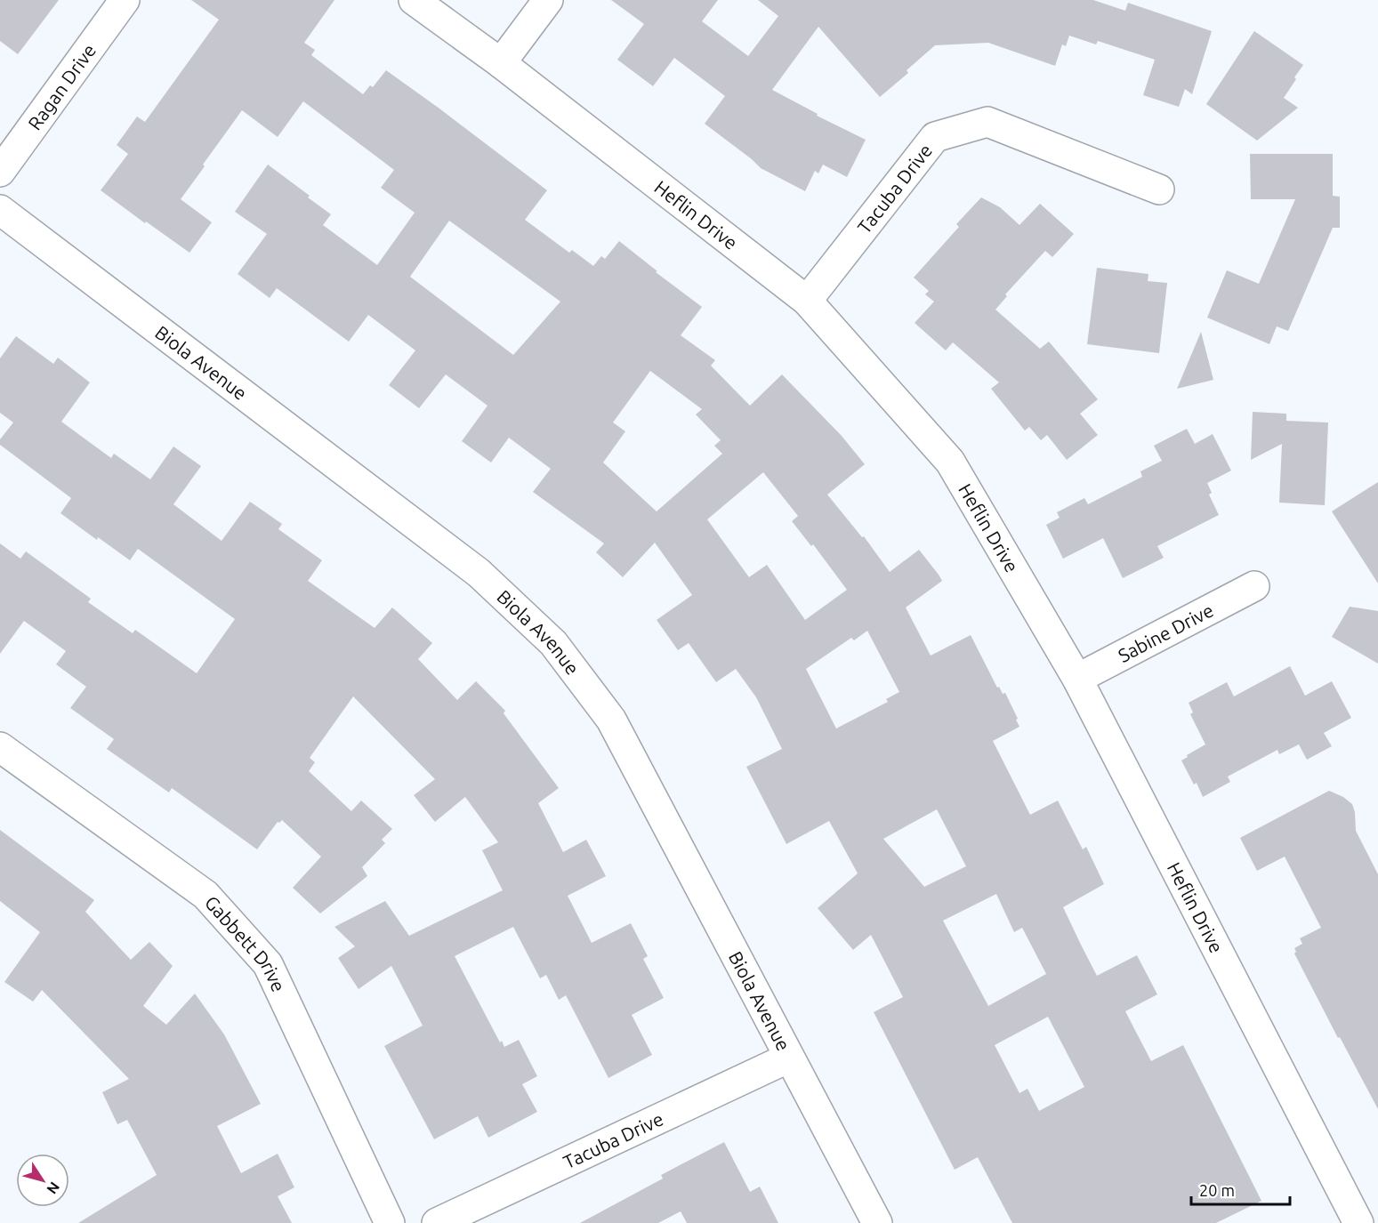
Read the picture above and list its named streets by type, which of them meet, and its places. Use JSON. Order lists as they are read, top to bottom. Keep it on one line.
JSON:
{"streets":{"street":["Ragan Drive","Tacuba Drive","Heflin Drive","Biola Avenue","Sabine Drive","Gabbett Drive"]},"crossings":[["Tacuba Drive","Heflin Drive"],["Tacuba Drive","Biola Avenue"],["Heflin Drive","Sabine Drive"]],"scale_bar":"20 m","north":"bottom right"}
